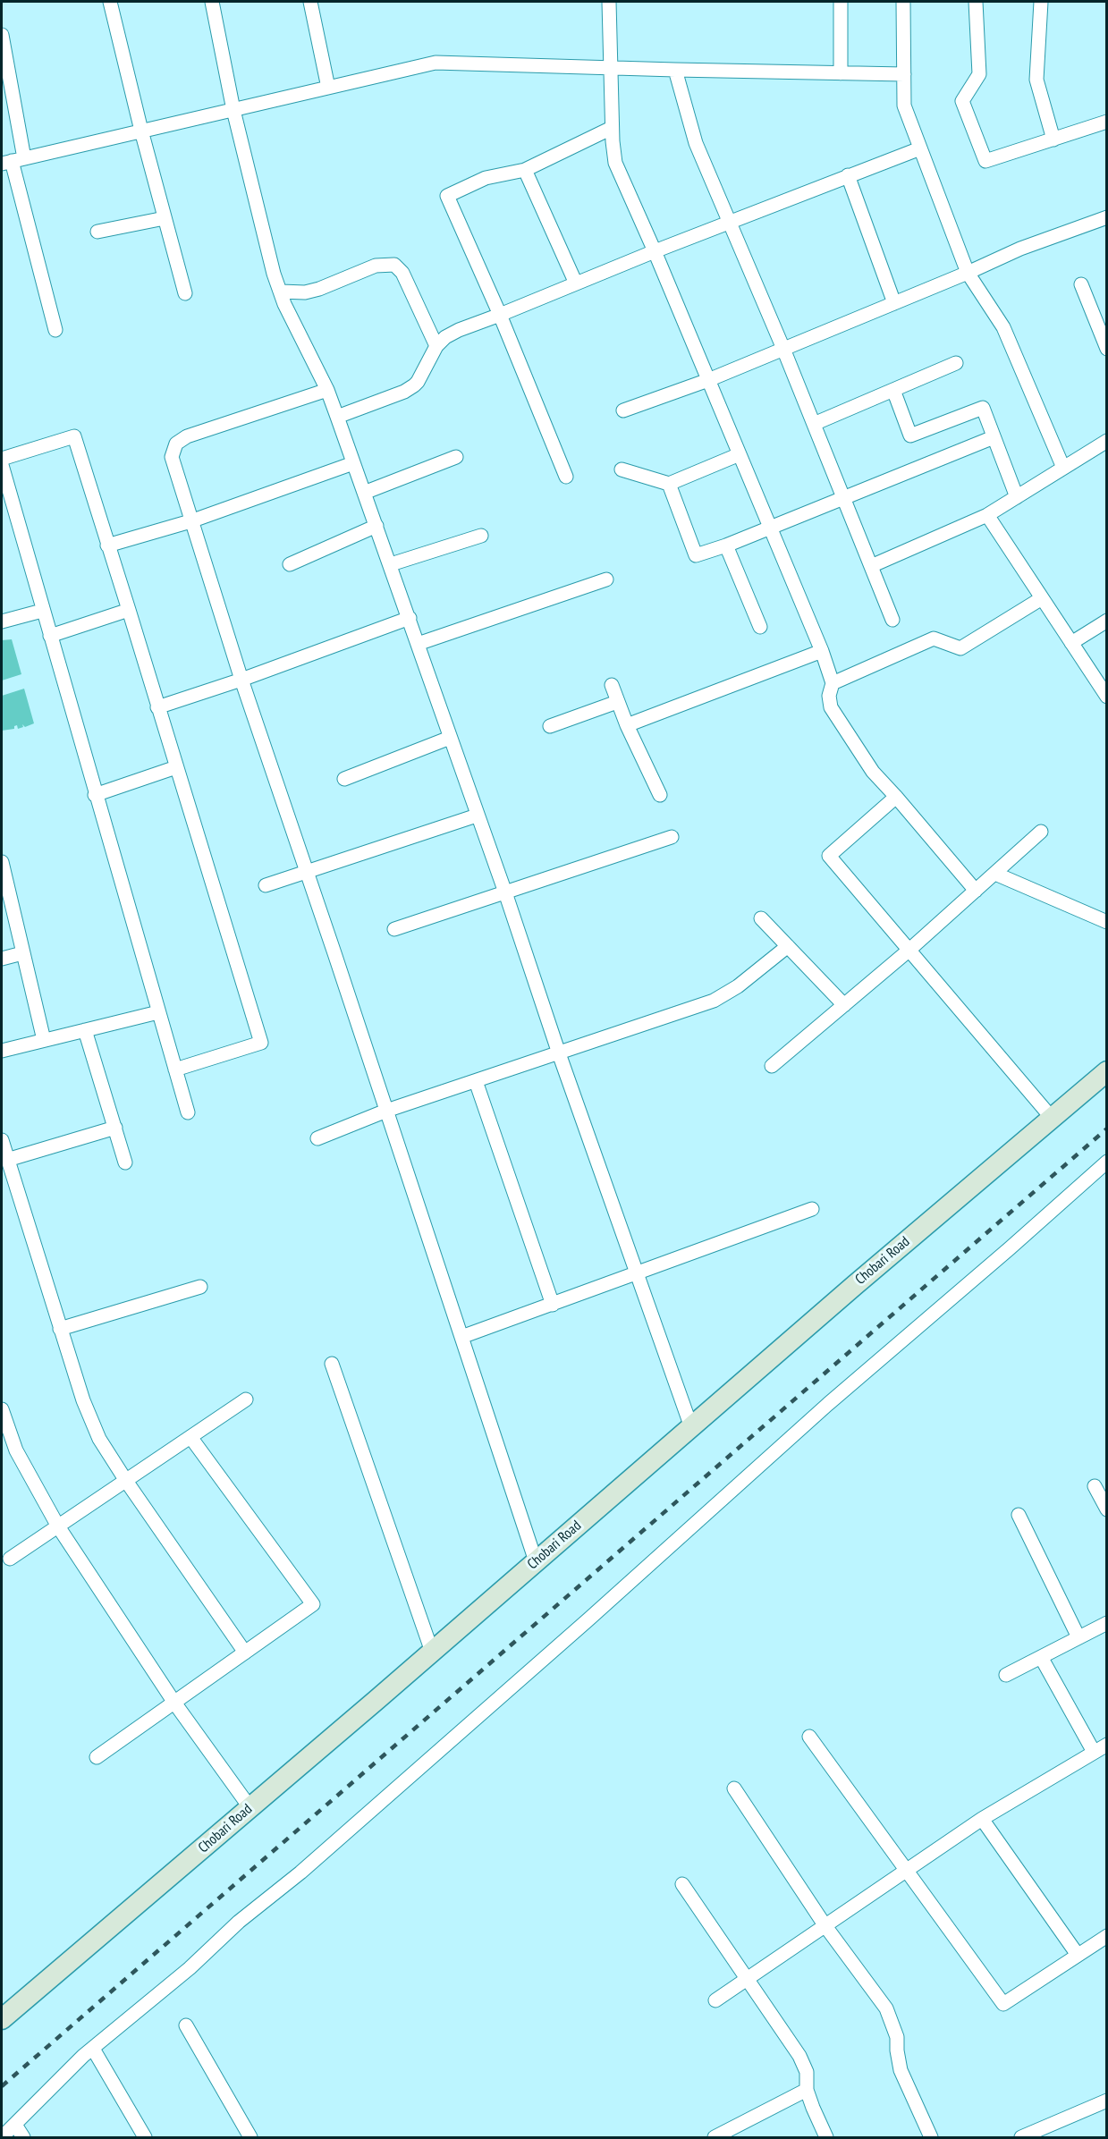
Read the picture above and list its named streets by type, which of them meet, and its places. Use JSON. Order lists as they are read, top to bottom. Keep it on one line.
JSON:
{"streets":{"street":["Chobari Road"]}}
